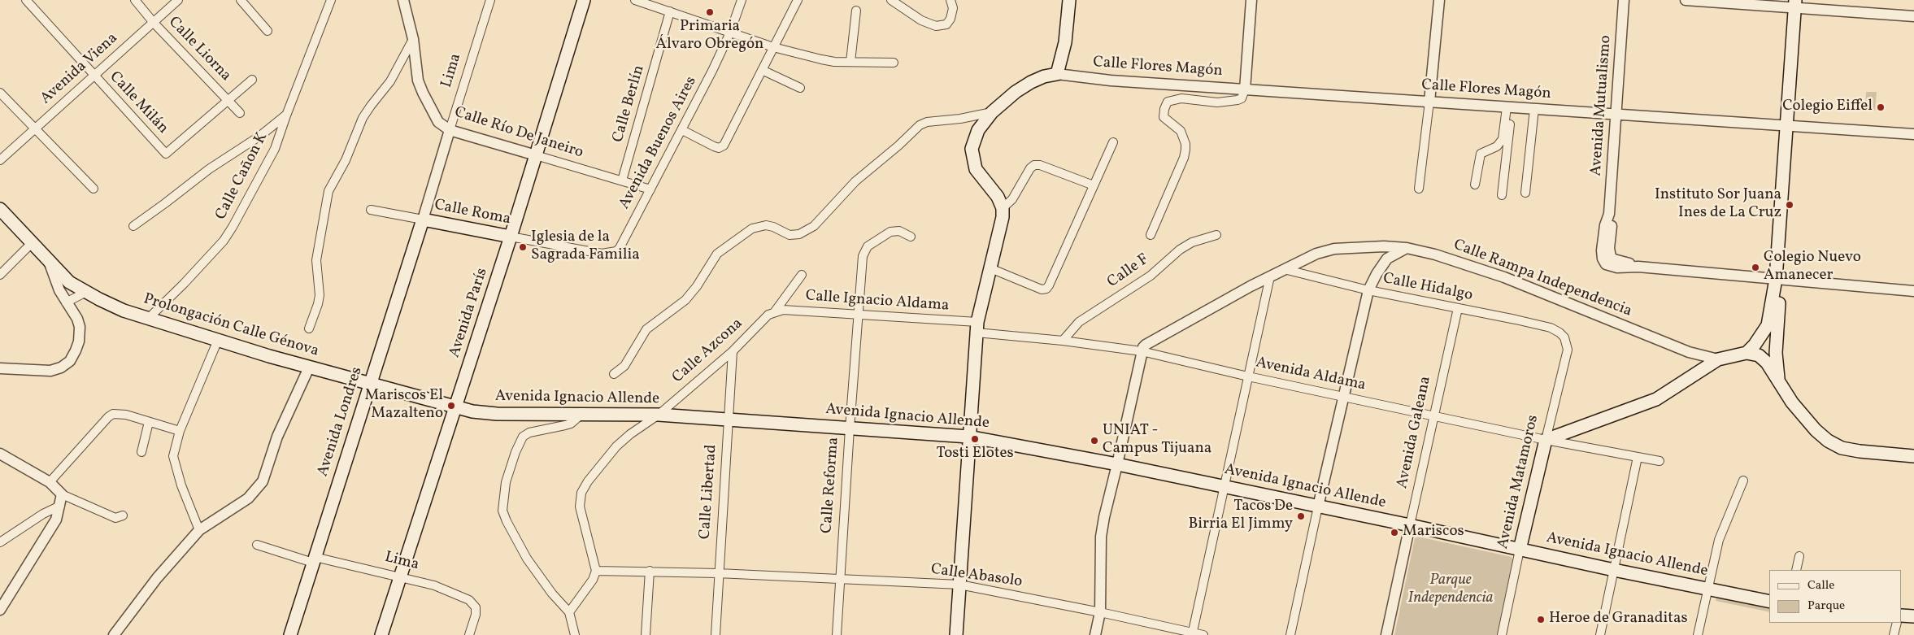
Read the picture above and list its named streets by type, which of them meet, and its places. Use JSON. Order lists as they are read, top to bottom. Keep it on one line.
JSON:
{"streets":{"main road":["Calle Roma","Avenida París","Prolongación Calle Génova","Avenida Ignacio Allende","Avenida Londres","Avenida Matamoros"],"street":["Calle Liorna","Calle Flores Magón","Avenida Viena","Lima","Calle Milán","Calle Berlín","Avenida Mutualismo","Calle Río De Janeiro","Avenida Buenos Aires","Calle Cañon K","Calle F","Calle Rampa Independencia","Calle Hidalgo","Calle Ignacio Aldama","Calle Azcona","Avenida Aldama","Avenida Galeana","Calle Reforma","Calle Libertad","Calle Abasolo"]},"crossings":[["Calle Liorna","Avenida Viena"],["Calle Liorna","Calle Milán"],["Calle Flores Magón","Avenida Mutualismo"],["Avenida Viena","Calle Milán"],["Lima","Calle Río De Janeiro"],["Lima","Calle Roma"],["Lima","Avenida París"],["Lima","Avenida Londres"],["Calle Berlín","Calle Río De Janeiro"],["Calle Río De Janeiro","Avenida Buenos Aires"],["Calle Río De Janeiro","Avenida París"],["Avenida Buenos Aires","Calle Roma"],["Calle Cañon K","Prolongación Calle Génova"],["Calle Roma","Avenida París"],["Calle Roma","Avenida Londres"],["Calle F","Avenida Aldama"],["Calle Rampa Independencia","Calle Hidalgo"],["Calle Rampa Independencia","Avenida Aldama"],["Calle Hidalgo","Avenida Galeana"],["Calle Hidalgo","Avenida Matamoros"],["Calle Ignacio Aldama","Calle Azcona"],["Calle Ignacio Aldama","Avenida Aldama"],["Calle Ignacio Aldama","Calle Reforma"],["Avenida París","Avenida Ignacio Allende"],["Prolongación Calle Génova","Avenida Ignacio Allende"],["Prolongación Calle Génova","Avenida Londres"],["Calle Azcona","Avenida Ignacio Allende"],["Calle Azcona","Calle Libertad"],["Calle Azcona","Calle Abasolo"],["Avenida Aldama","Avenida Galeana"],["Avenida Aldama","Avenida Matamoros"],["Avenida Ignacio Allende","Avenida Londres"],["Avenida Ignacio Allende","Avenida Galeana"],["Avenida Ignacio Allende","Avenida Matamoros"],["Avenida Ignacio Allende","Calle Reforma"],["Avenida Ignacio Allende","Calle Libertad"],["Calle Reforma","Calle Abasolo"],["Calle Libertad","Calle Abasolo"]],"parks":["Parque Independencia"],"places":["Primaria Álvaro Obregón","Colegio Eiffel","Instituto Sor Juana Ines de La Cruz","Iglesia de la Sagrada Familia","Colegio Nuevo Amanecer","Mariscos El Mazalteno","Tosti Elotes","UNIAT - Campus Tijuana","Tacos De Birria El Jimmy","Mariscos","Heroe de Granaditas"],"legend":["Calle","Parque"]}
